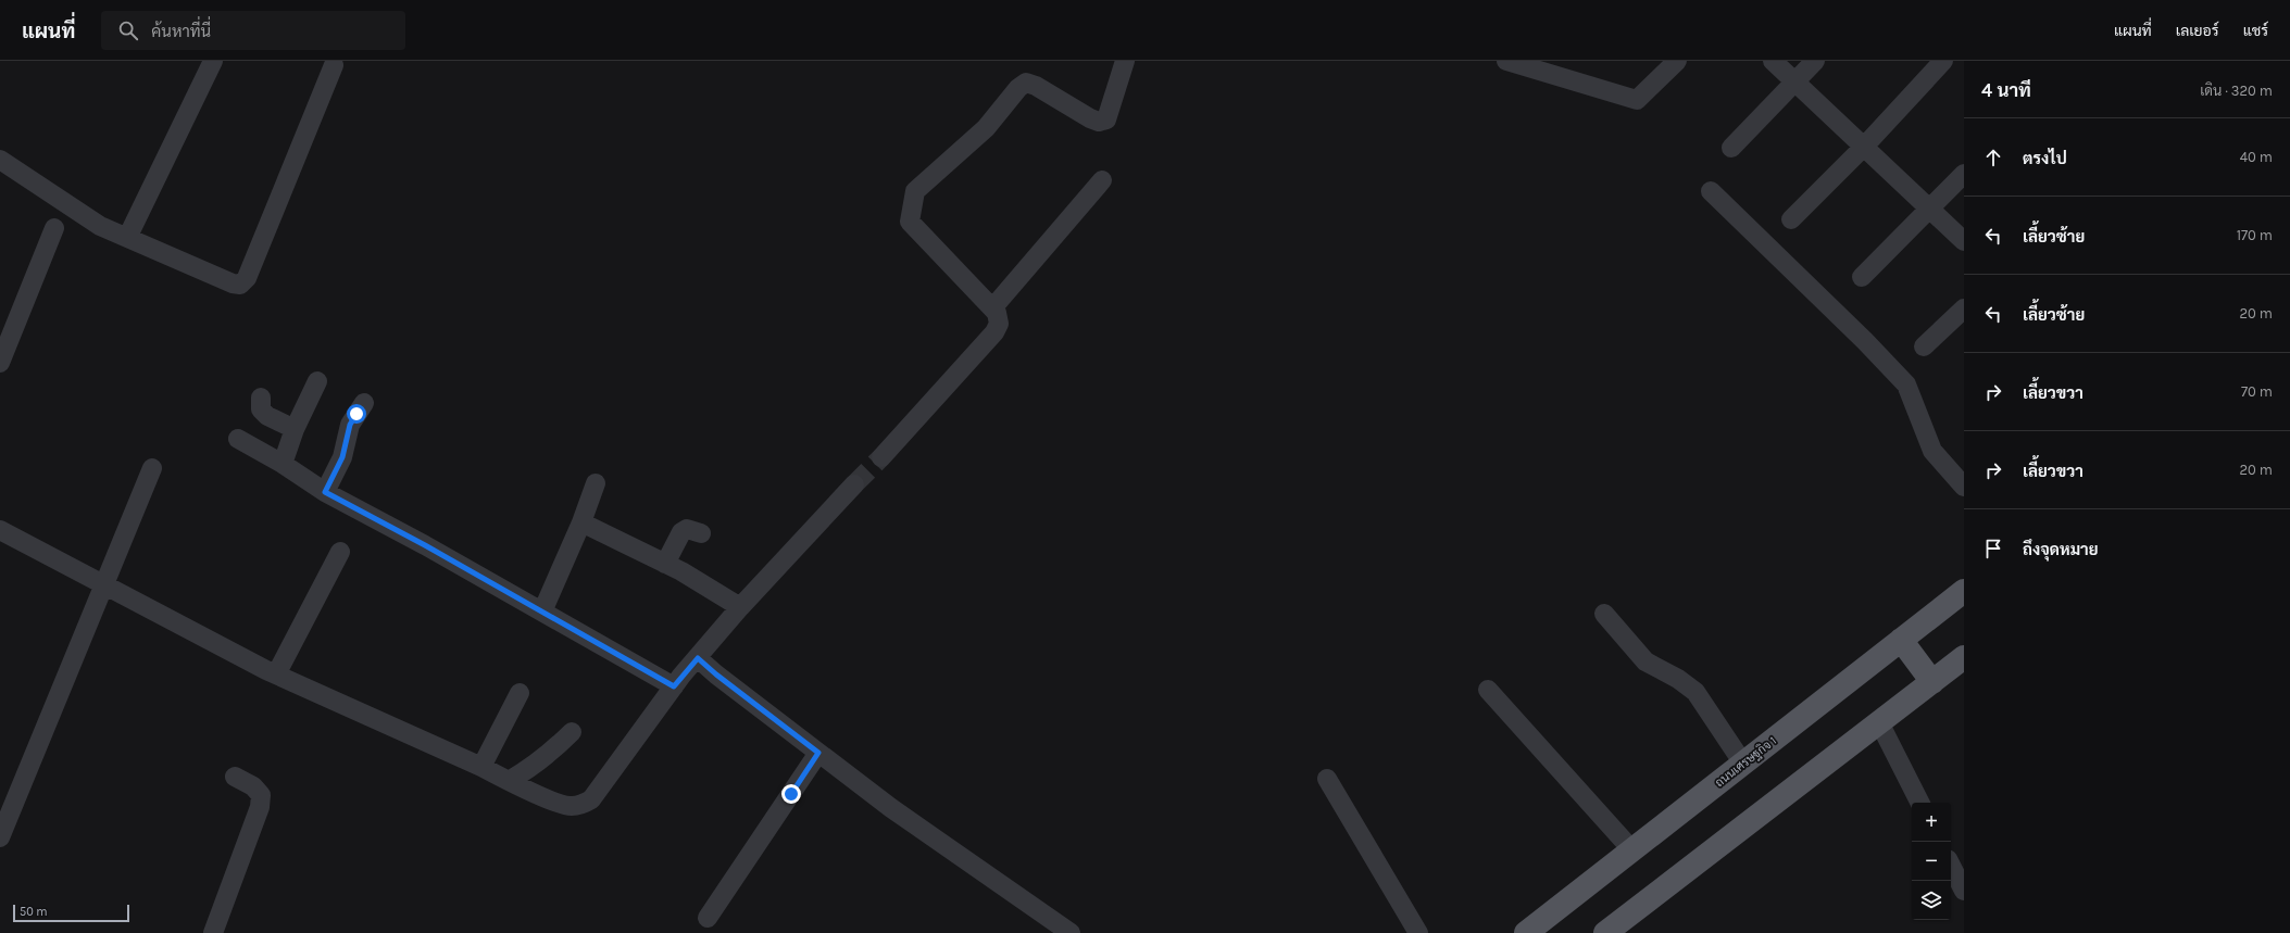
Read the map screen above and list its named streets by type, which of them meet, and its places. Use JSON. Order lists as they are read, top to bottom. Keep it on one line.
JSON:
{"streets":{"main road":["ถนนเศรษฐกิจ 1"]},"scale_bar":"50 m","page":{"header":"แผนที่","search":"ค้นหาที่นี่","nav":["แผนที่","เลเยอร์","แชร์"],"heading":["4 นาที","เดิน · 320 m"],"list":[["ตรงไป","40 m"],["เลี้ยวซ้าย","170 m"],["เลี้ยวซ้าย","20 m"],["เลี้ยวขวา","70 m"],["เลี้ยวขวา","20 m"],"ถึงจุดหมาย"],"map_buttons":["+","−"],"scale":"50 m"}}
